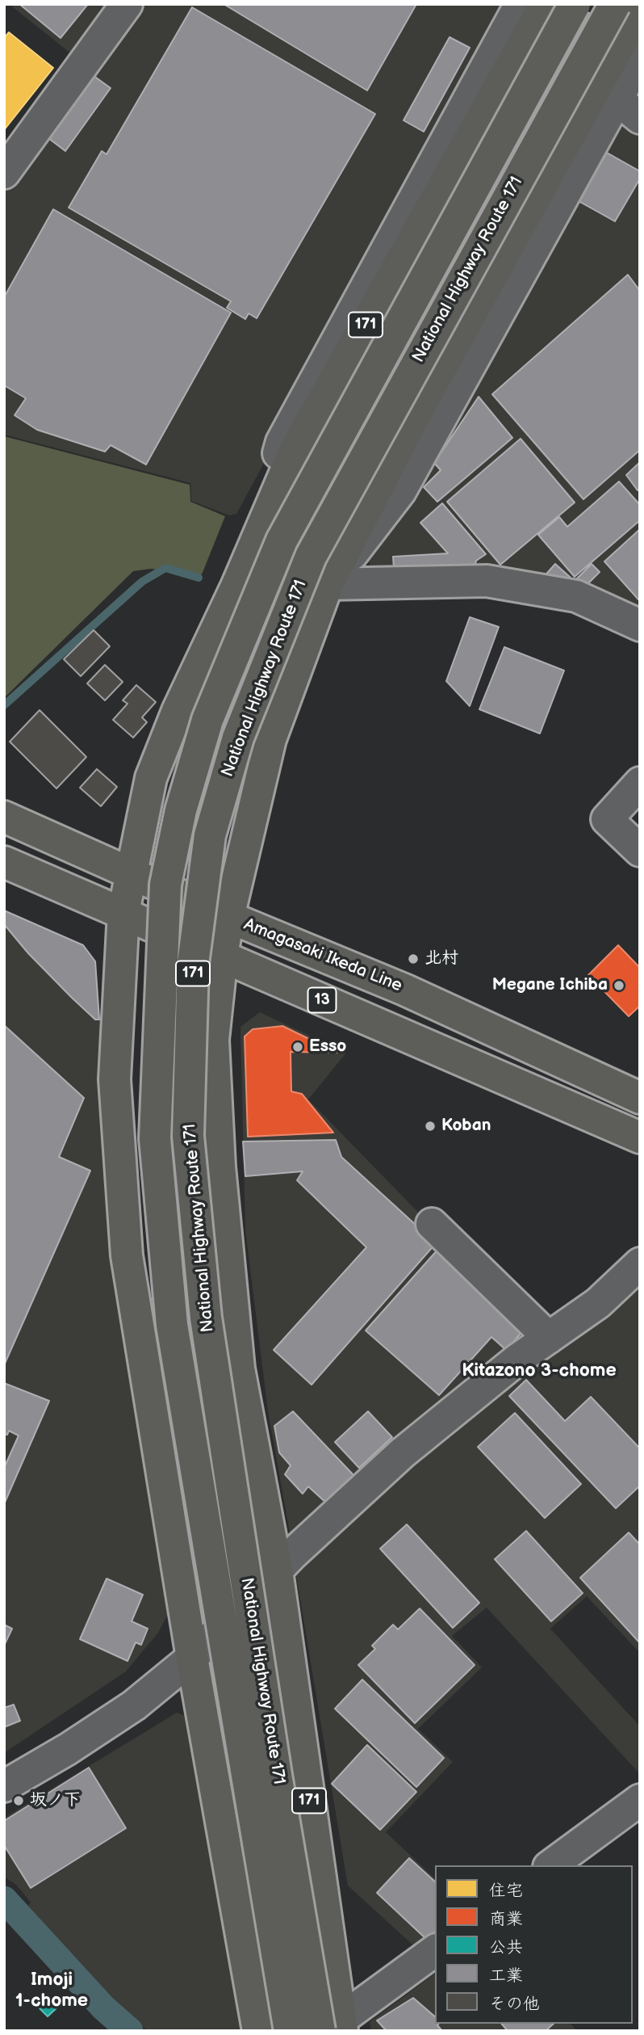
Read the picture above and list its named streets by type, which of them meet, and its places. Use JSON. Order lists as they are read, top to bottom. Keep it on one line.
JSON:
{"streets":{"main road":["National Highway Route 171","171","Amagasaki Ikeda Line","13"]},"crossings":[["National Highway Route 171","171"],["171","Amagasaki Ikeda Line"],["171","13"]],"districts":["Kitazono 3-chome","Imoji 1-chome"],"places":["北村","Megane Ichiba","Esso","Koban","坂ノ下"],"legend":["住宅","商業","公共","工業","その他"]}
